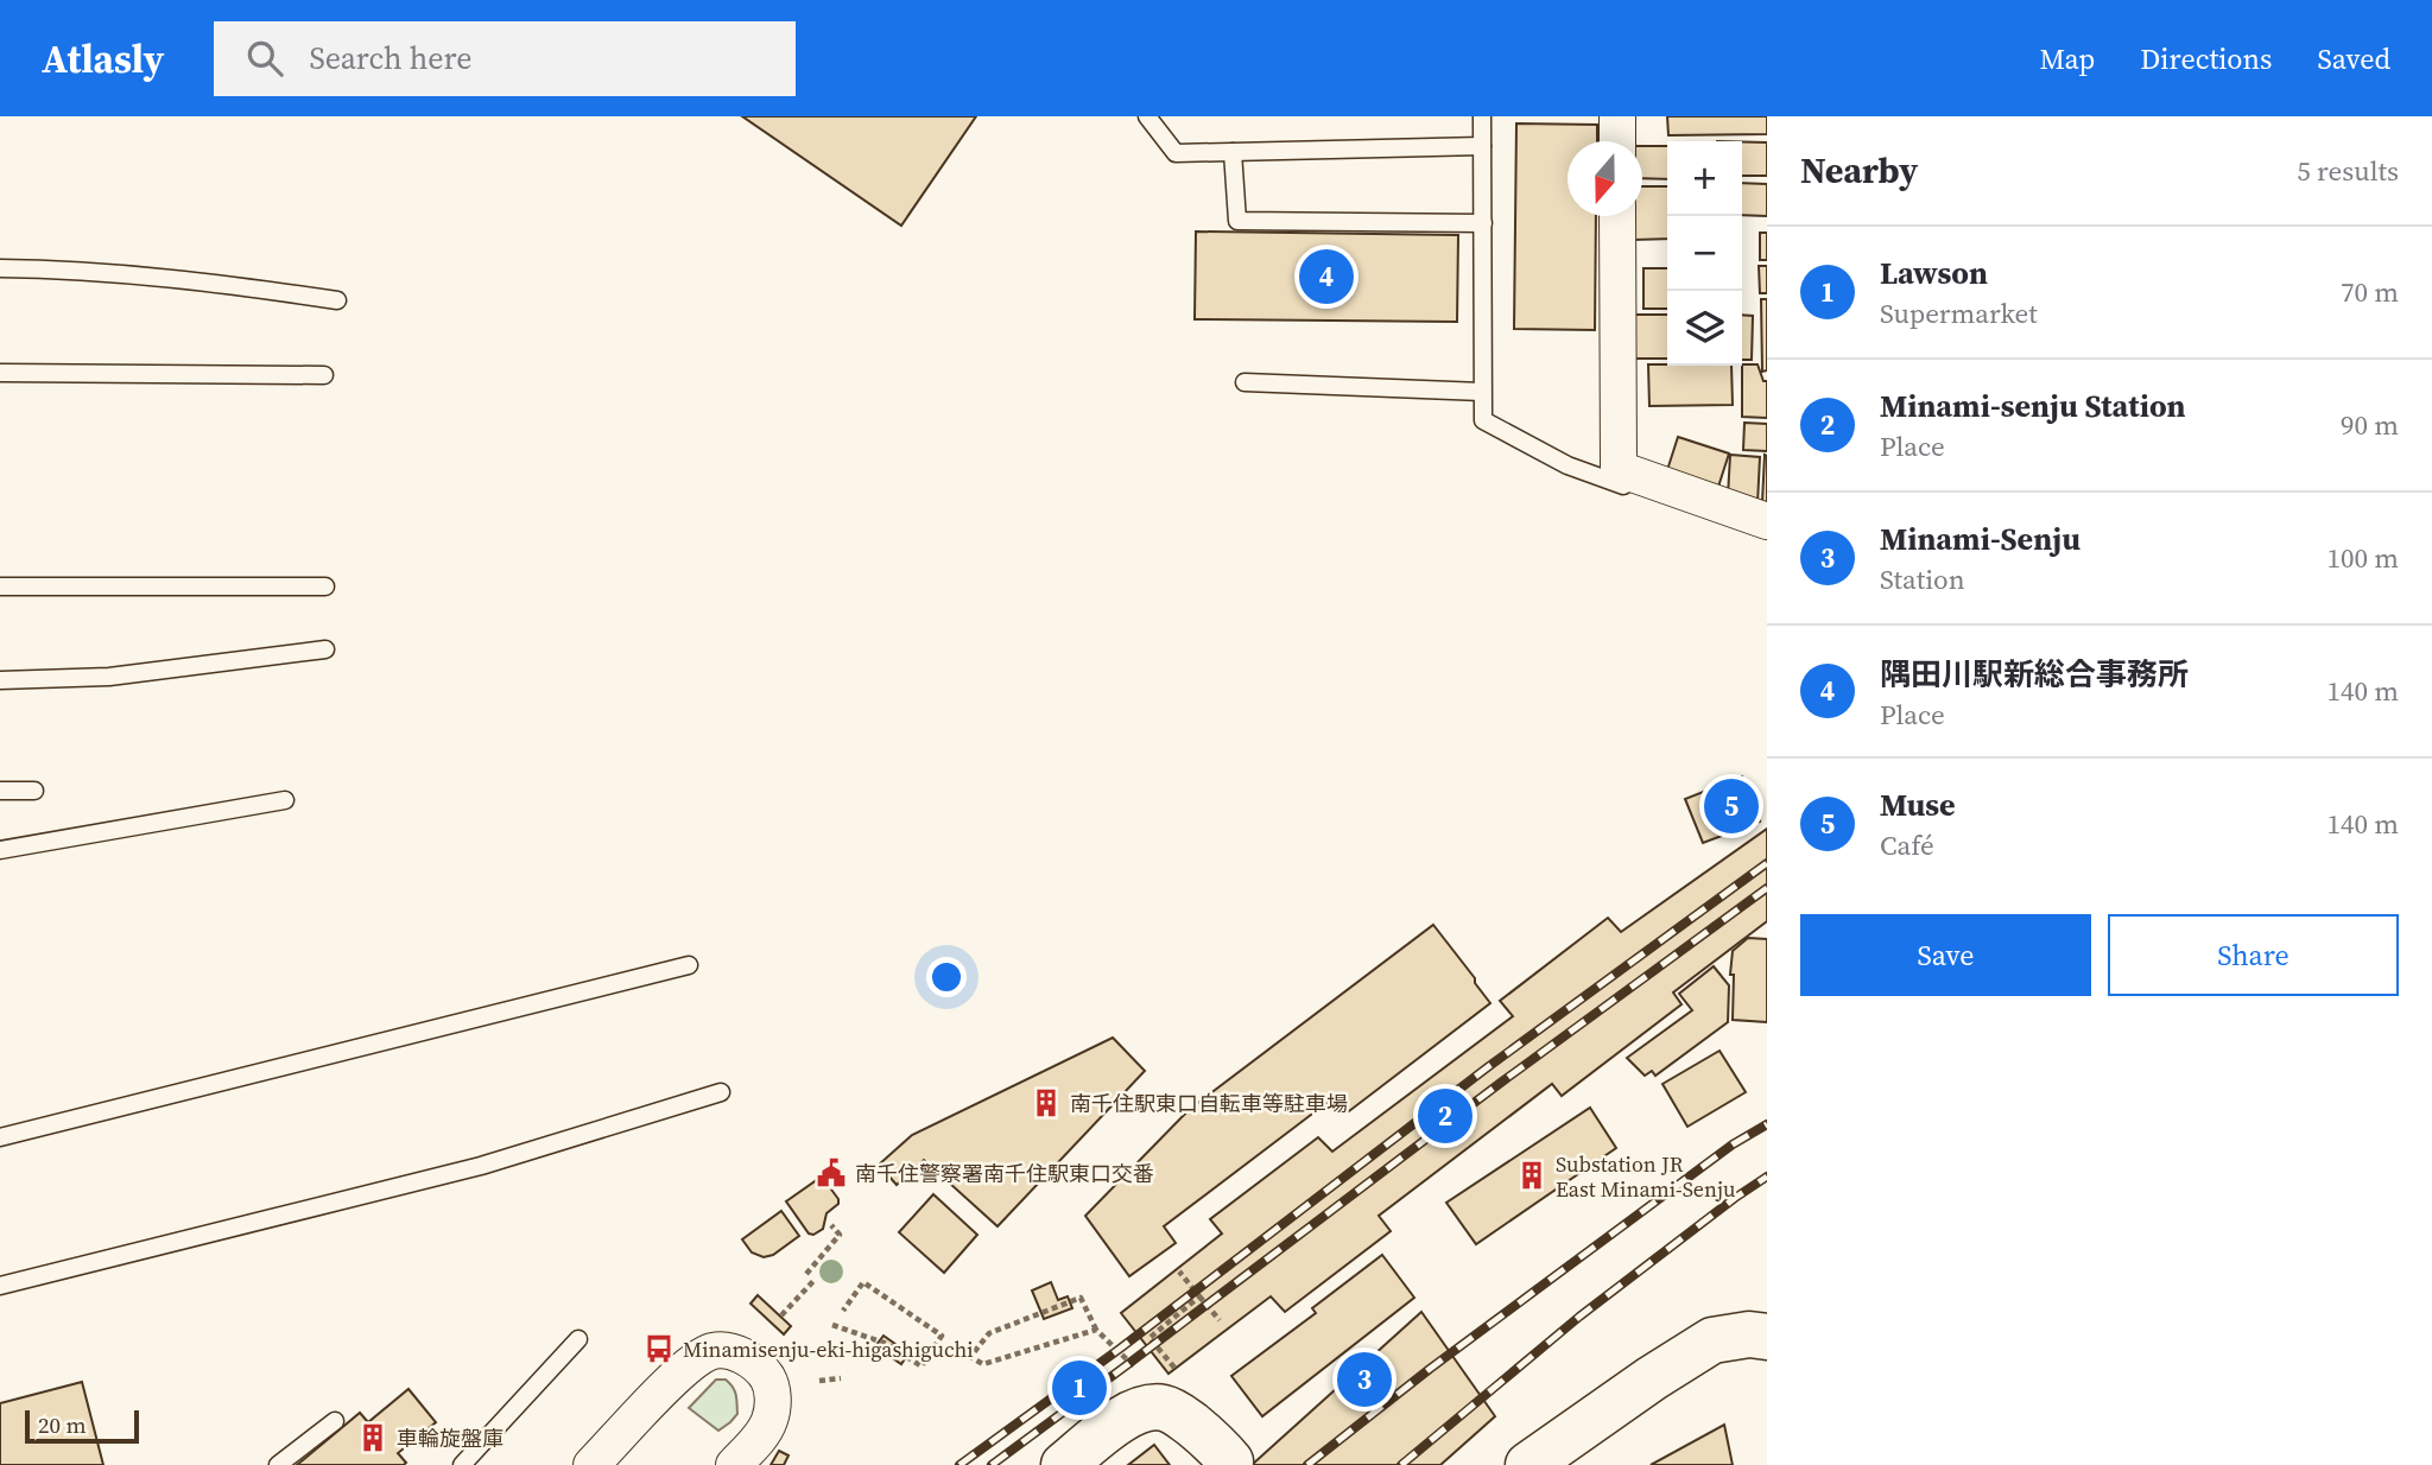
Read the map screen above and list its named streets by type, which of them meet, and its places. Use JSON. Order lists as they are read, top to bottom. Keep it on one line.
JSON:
{"places":{"building":["南千住駅東口自転車等駐車場","Substation JR East Minami-Senju","車輪旋盤庫"],"public building":["南千住警察署南千住駅東口交番"],"bus stop":["Minamisenju-eki-higashiguchi"]},"scale_bar":"20 m","north":"bottom","page":{"header":"Atlasly","search":"Search here","nav":["Map","Directions","Saved"],"heading":["Nearby","5 results"],"map_buttons":["+","−"],"list":[{"mark":"1","name":"Lawson","note":"Supermarket","value":"70 m"},{"mark":"2","name":"Minami-senju Station","note":"Place","value":"90 m"},{"mark":"3","name":"Minami-Senju","note":"Station","value":"100 m"},{"mark":"4","name":"隅田川駅新総合事務所","note":"Place","value":"140 m"},{"mark":"5","name":"Muse","note":"Café","value":"140 m"}],"pins":["4","5","2","3","1"],"buttons":["Save","Share"],"scale":"20 m"}}
